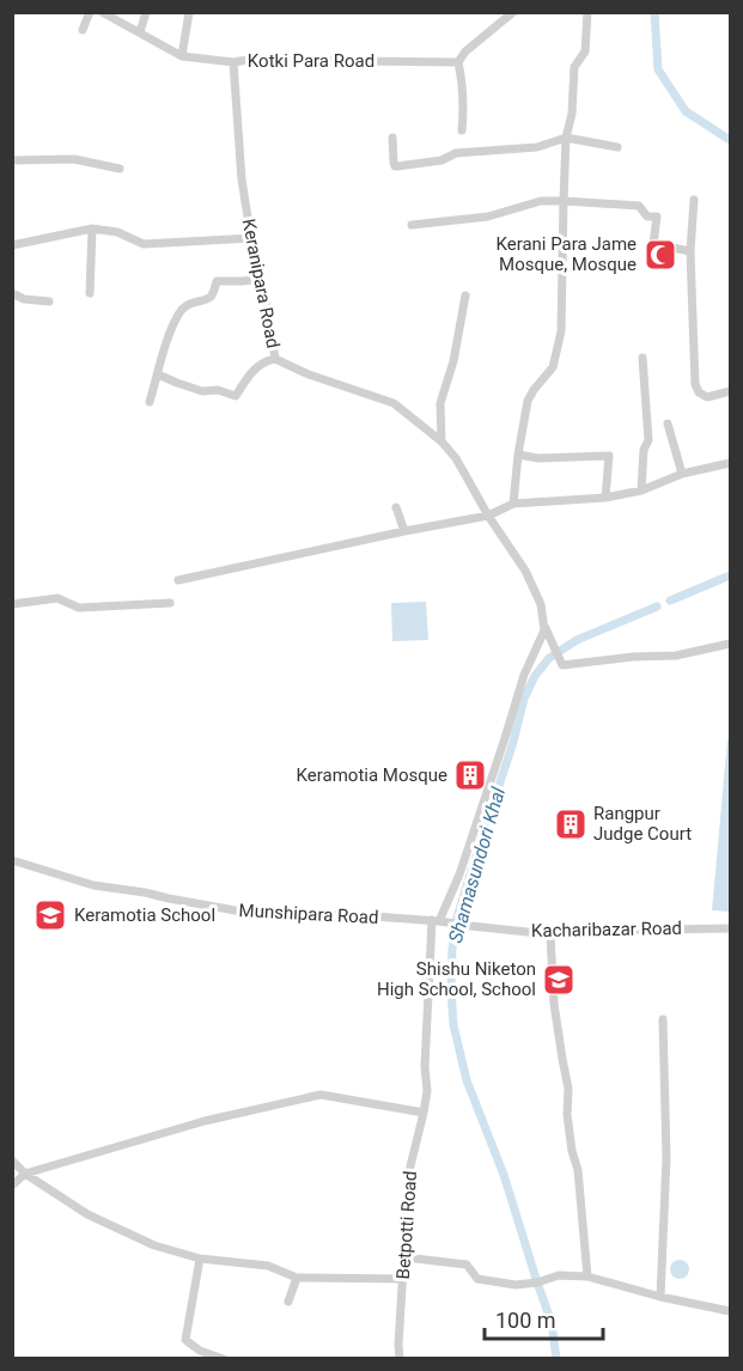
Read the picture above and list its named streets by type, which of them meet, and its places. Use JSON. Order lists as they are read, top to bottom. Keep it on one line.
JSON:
{"streets":{"street":["Kotki Para Road","Keranipara Road","Munshipara Road","Kacharibazar Road","Betpotti Road"]},"crossings":[["Kotki Para Road","Keranipara Road"],["Munshipara Road","Kacharibazar Road"],["Munshipara Road","Betpotti Road"],["Kacharibazar Road","Betpotti Road"]],"water":["Shamasundori Khal"],"places":{"mosque":["Kerani Para Jame Mosque, Mosque"],"building":["Keramotia Mosque","Rangpur Judge Court"],"school or university":["Keramotia School","Shishu Niketon High School, School"]},"scale_bar":"100 m"}
